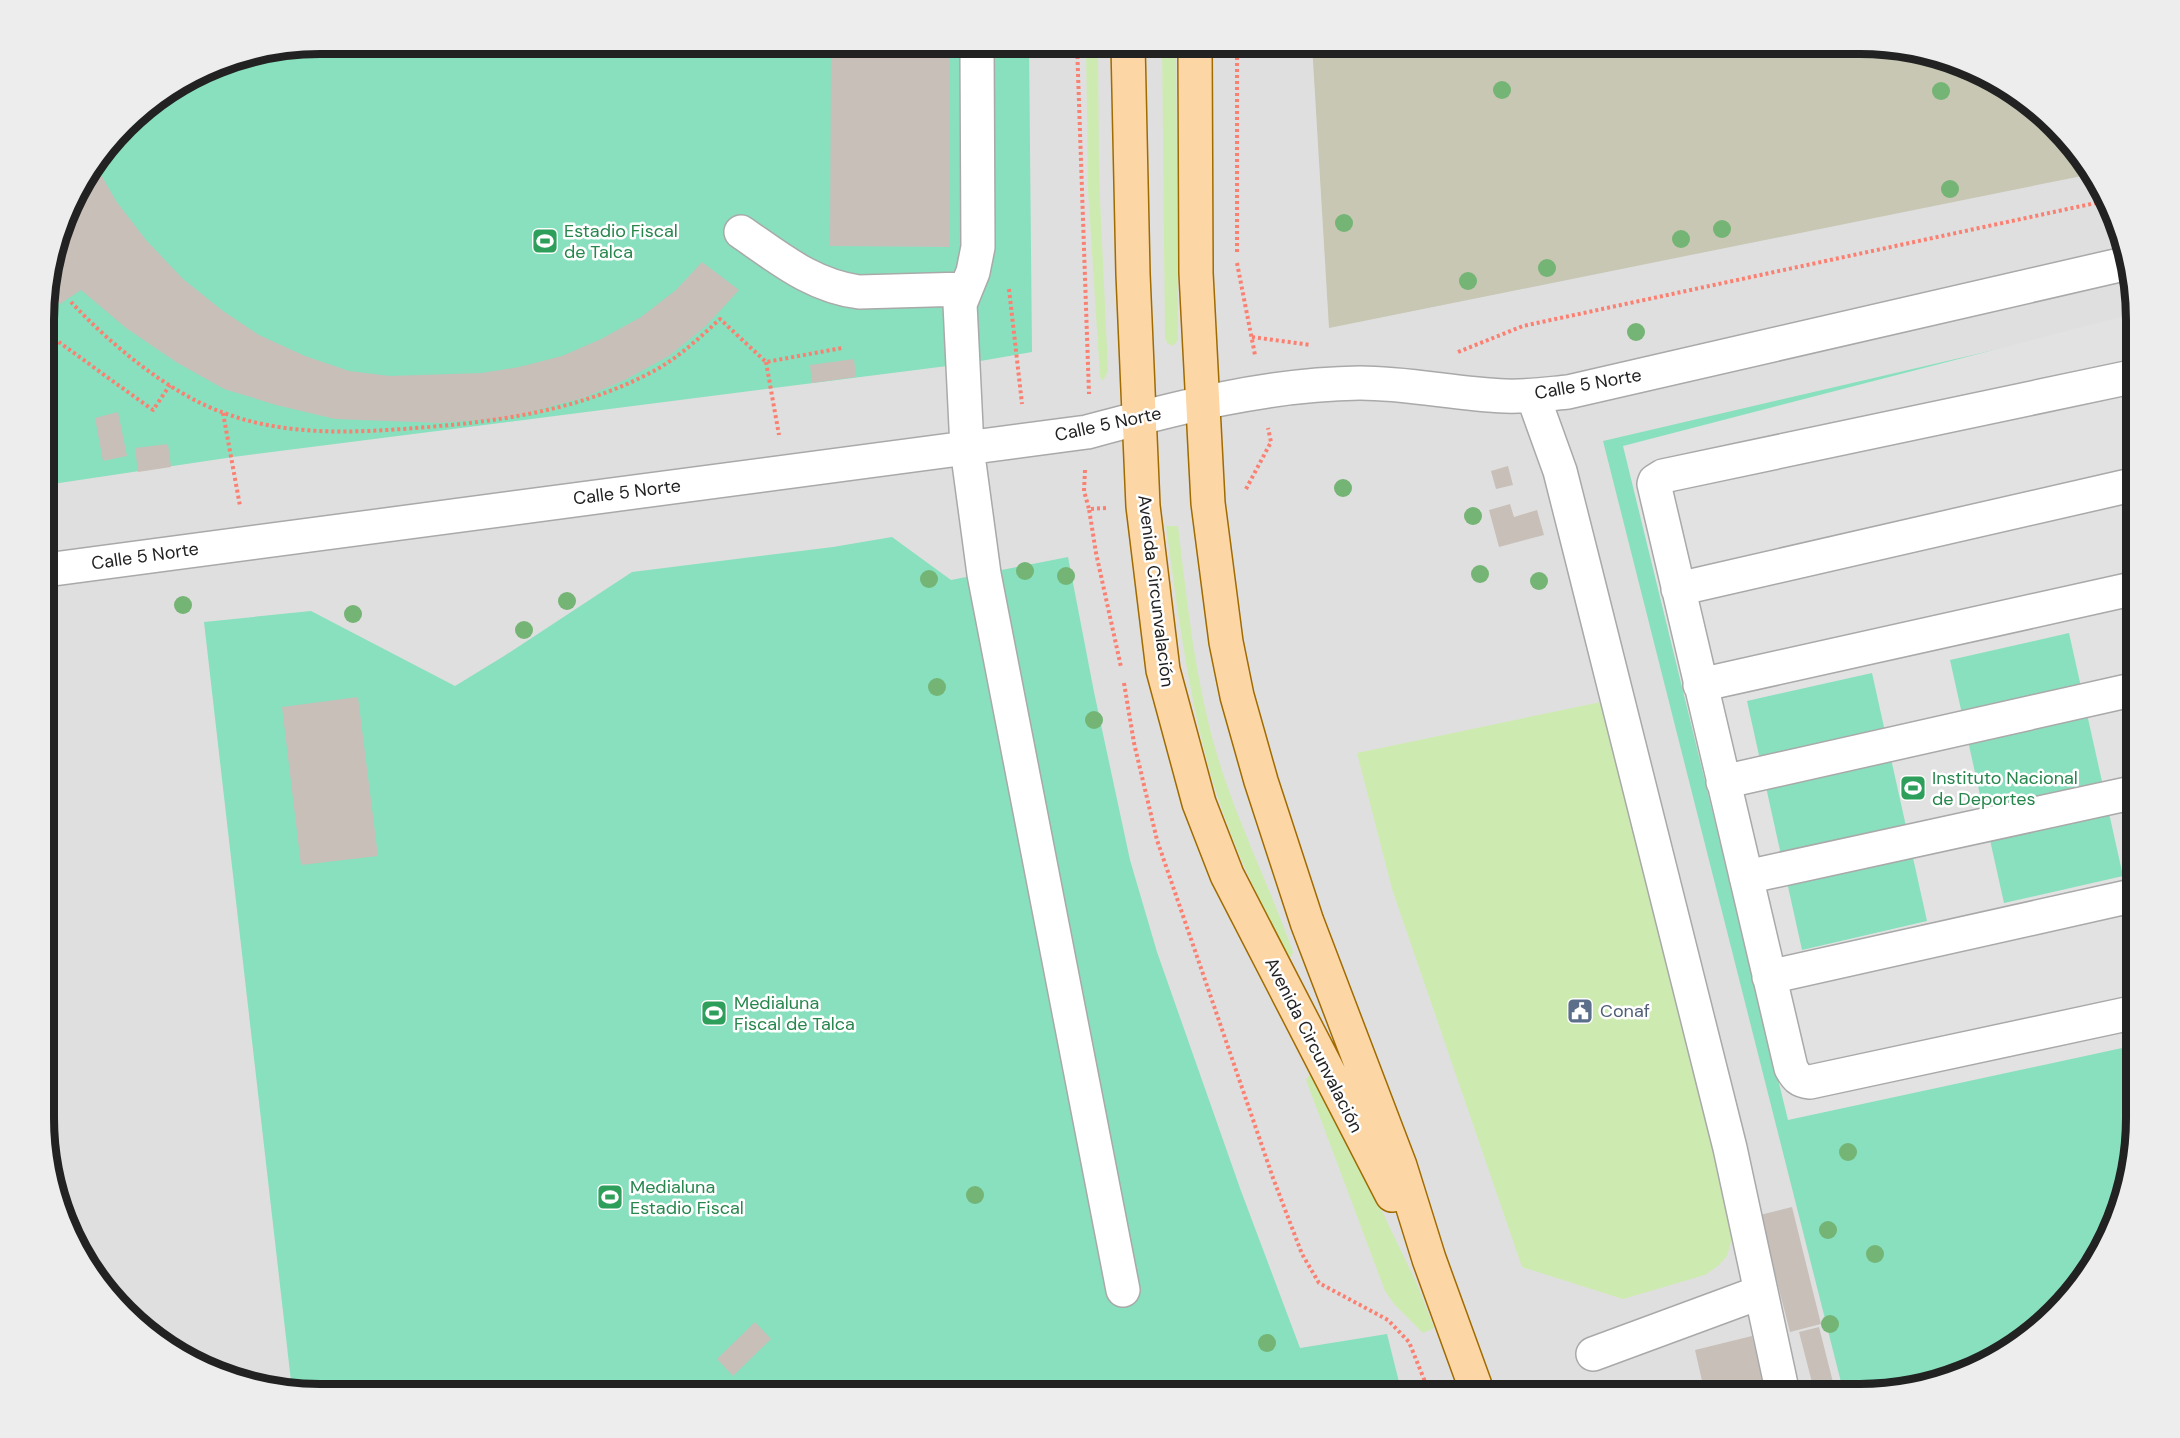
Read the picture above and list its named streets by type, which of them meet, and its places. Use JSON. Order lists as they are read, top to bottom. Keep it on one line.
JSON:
{"streets":{"main road":["Avenida Circunvalación"],"street":["Calle 5 Norte"]},"crossings":[["Calle 5 Norte","Avenida Circunvalación"]],"places":{"sports":["Estadio Fiscal de Talca","Instituto Nacional de Deportes","Medialuna Fiscal de Talca","Medialuna Estadio Fiscal"],"public building":["Conaf"]}}
